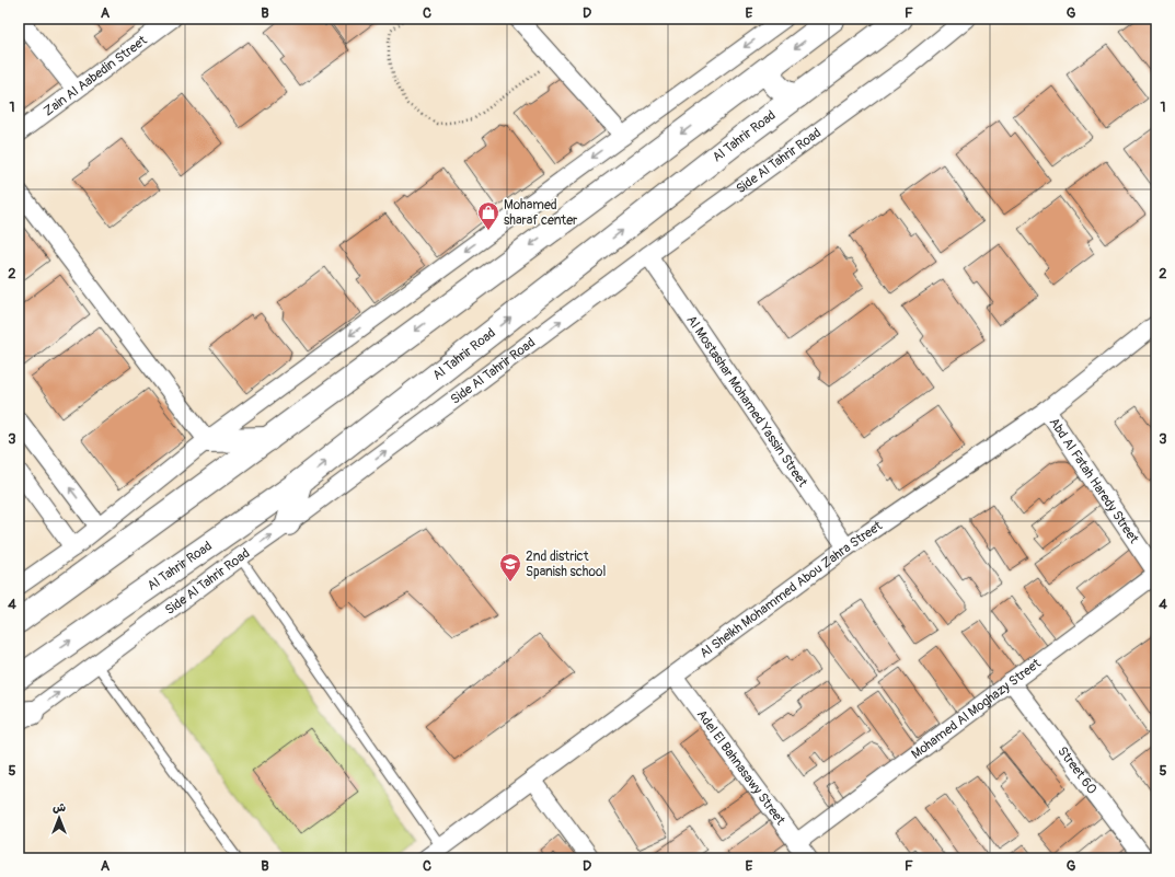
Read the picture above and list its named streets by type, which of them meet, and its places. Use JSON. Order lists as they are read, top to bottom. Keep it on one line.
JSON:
{"streets":{"street":["Zain Al Aabedin Street","Al Tahrir Road","Side Al Tahrir Road","Al Mostashar Mohamed Yassin Street","Abd Al Fatah Haredy Street","Al Sheikh Mohammed Abou Zahra Street","Mohamed Al Moghazy Street","Adel El Bahnasawy Street","Street 60"]},"crossings":[["Side Al Tahrir Road","Al Mostashar Mohamed Yassin Street"],["Al Mostashar Mohamed Yassin Street","Al Sheikh Mohammed Abou Zahra Street"],["Abd Al Fatah Haredy Street","Al Sheikh Mohammed Abou Zahra Street"],["Abd Al Fatah Haredy Street","Mohamed Al Moghazy Street"],["Al Sheikh Mohammed Abou Zahra Street","Adel El Bahnasawy Street"],["Mohamed Al Moghazy Street","Adel El Bahnasawy Street"],["Mohamed Al Moghazy Street","Street 60"]],"places":{"shop":["Mohamed sharaf center"],"school or university":["2nd district Spanish school"]},"north":"top","grid":{"columns":["A","B","C","D","E","F","G"],"rows":["1","2","3","4","5"]}}
